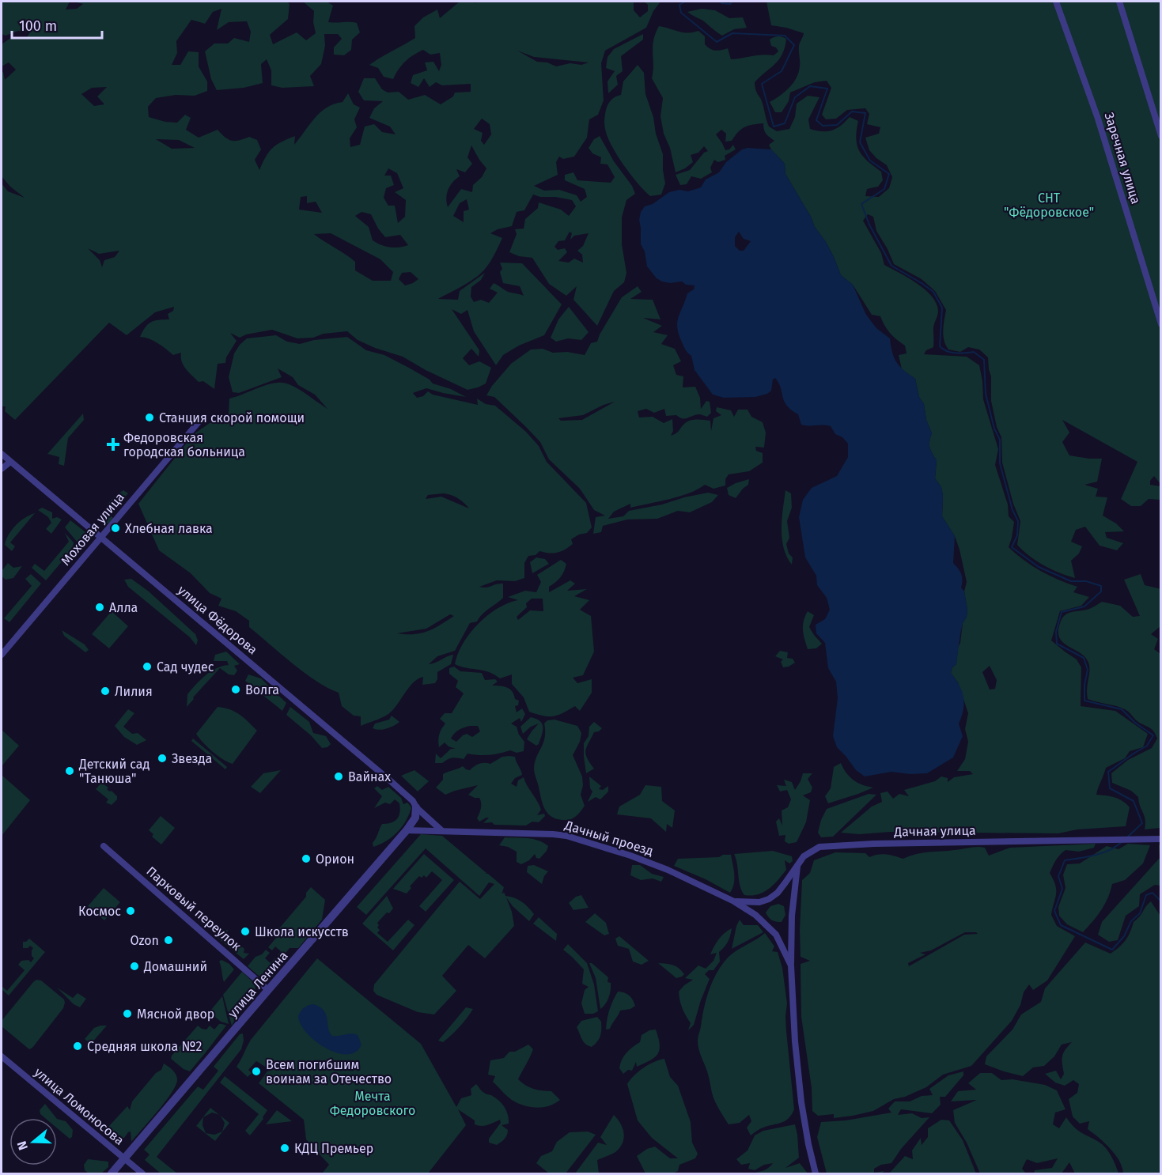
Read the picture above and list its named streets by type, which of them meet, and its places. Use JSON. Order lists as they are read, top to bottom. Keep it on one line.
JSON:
{"streets":{"street":["Заречная улица","Моховая улица","улица Фёдорова","Дачная улица","Дачный проезд","Парковый переулок","улица Ленина","улица Ломоносова"]},"crossings":[["Моховая улица","улица Фёдорова"],["улица Фёдорова","Дачный проезд"],["улица Фёдорова","улица Ленина"],["Дачная улица","Дачный проезд"],["Дачный проезд","улица Ленина"],["Парковый переулок","улица Ленина"],["улица Ленина","улица Ломоносова"]],"parks":["СНТ \"Фёдоровское\"","Мечта Федоровского"],"places":{"other":["Станция скорой помощи","Хлебная лавка","Алла","Сад чудес","Волга","Лилия","Звезда","Детский сад \"Танюша\"","Вайнах","Орион","Космос","Школа искусств","Ozon","Домашний","Мясной двор","Средняя школа №2","Всем погибшим воинам за Отечество","КДЦ Премьер"],"health":["Федоровская городская больница"]},"scale_bar":"100 m","north":"left"}
